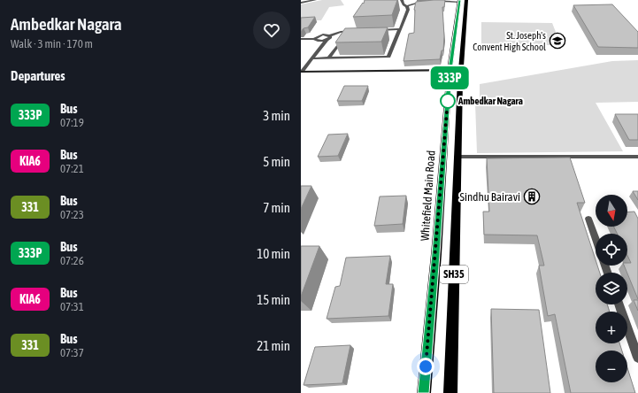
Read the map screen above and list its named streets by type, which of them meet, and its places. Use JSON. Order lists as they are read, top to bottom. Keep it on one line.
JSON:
{"streets":{"main road":["Whitefield Main Road","SH35"]},"crossings":[["Whitefield Main Road","SH35"]],"places":{"school or university":["St. Joseph's Convent High School"],"other":["Ambedkar Nagara"],"building":["Sindhu Bairavi"]},"lines":["bus line 333P"],"north":"bottom","page":{"heading":[["Ambedkar Nagara","Walk · 3 min · 170 m"],"Departures"],"on_map":"333P","list":[{"mark":"333P","name":"Bus","note":"07:19","value":"3 min"},{"mark":"KIA6","name":"Bus","note":"07:21","value":"5 min"},{"mark":"331","name":"Bus","note":"07:23","value":"7 min"},{"mark":"333P","name":"Bus","note":"07:26","value":"10 min"},{"mark":"KIA6","name":"Bus","note":"07:31","value":"15 min"},{"mark":"331","name":"Bus","note":"07:37","value":"21 min"}],"map_buttons":["+","−"]}}
